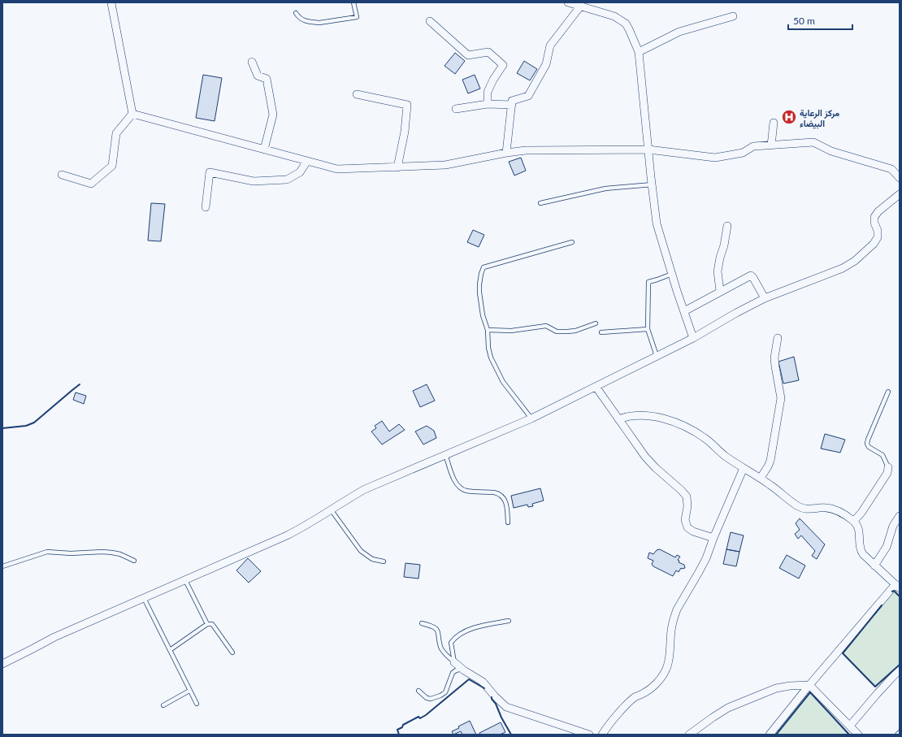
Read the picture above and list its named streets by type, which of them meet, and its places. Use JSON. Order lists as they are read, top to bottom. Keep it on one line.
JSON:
{"places":{"hospital":["مركز الرعاية البيضاء"]},"scale_bar":"50 m"}
